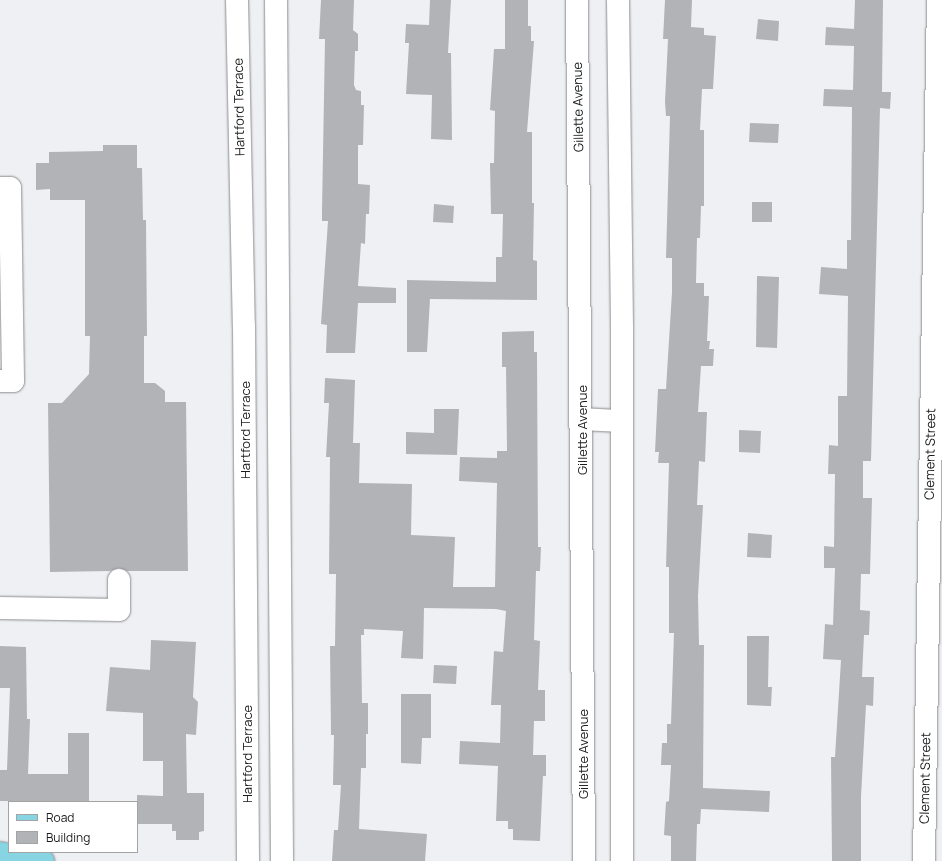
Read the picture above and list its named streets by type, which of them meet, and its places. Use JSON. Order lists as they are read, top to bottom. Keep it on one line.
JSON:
{"streets":{"street":["Hartford Terrace","Gillette Avenue","Clement Street"]},"legend":["Road","Building"]}
